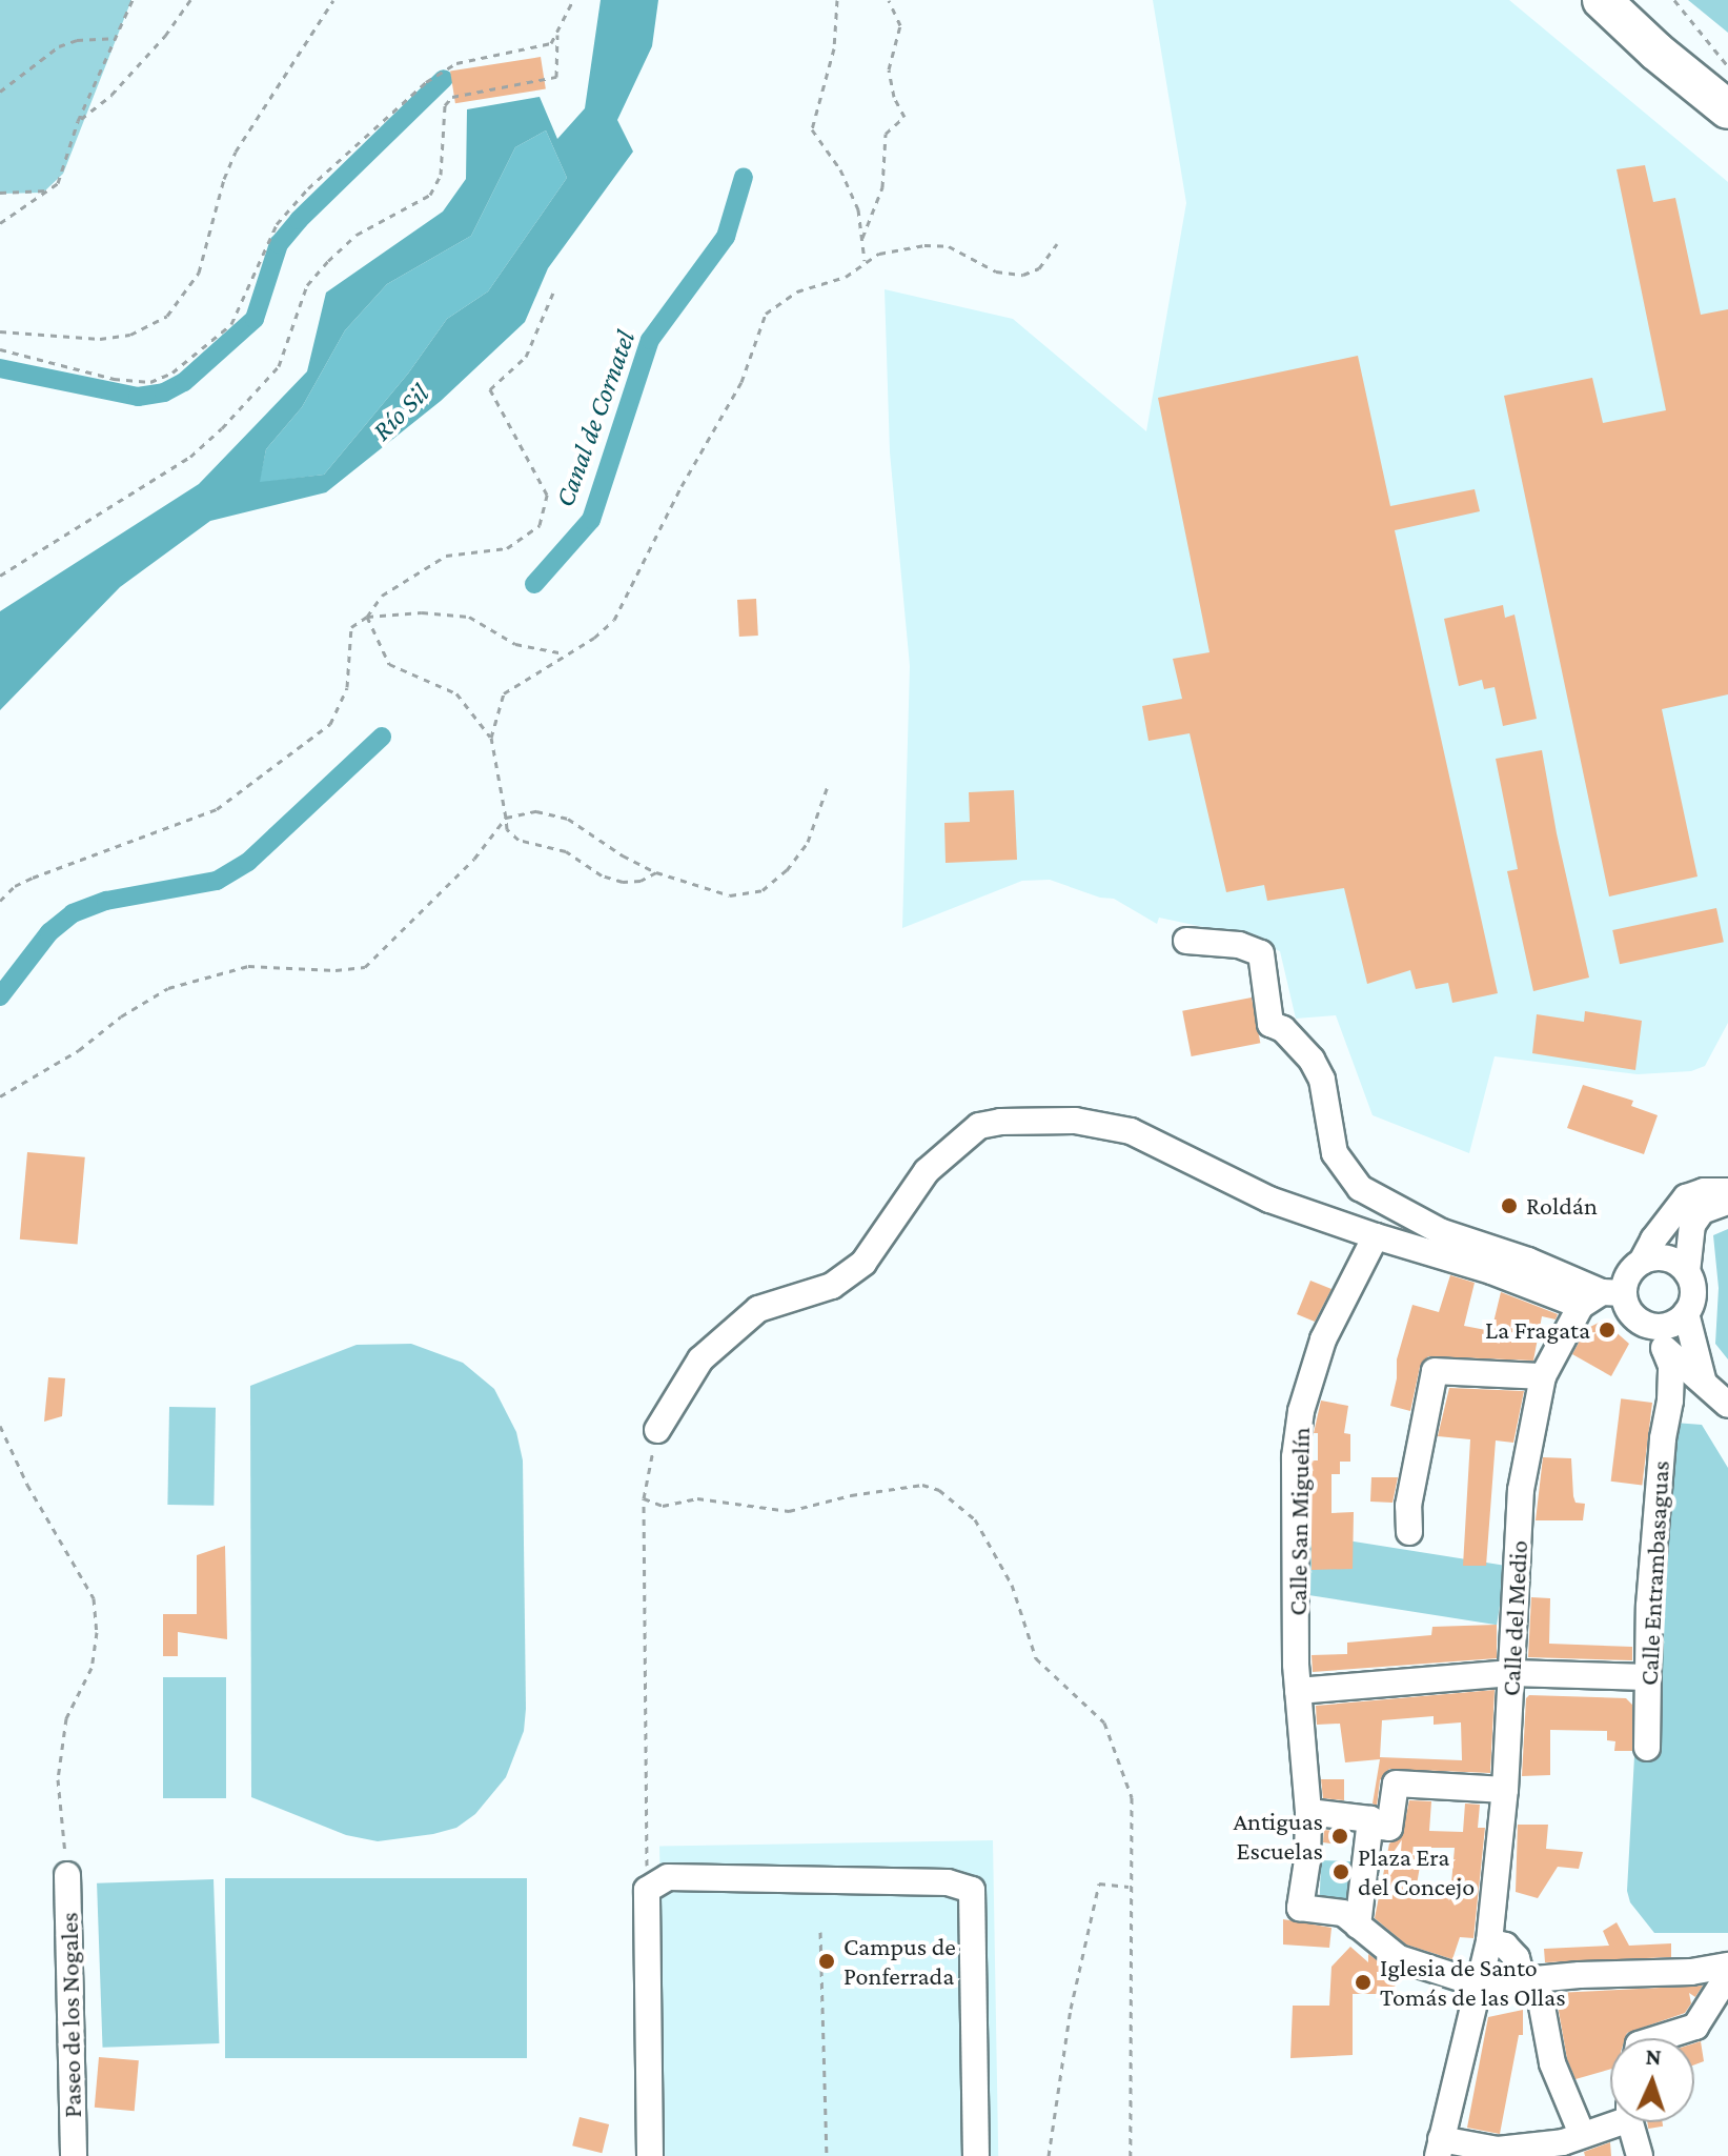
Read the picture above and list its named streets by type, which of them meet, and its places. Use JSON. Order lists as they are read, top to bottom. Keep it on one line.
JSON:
{"streets":{"street":["Calle San Miguelín","Calle Entrambasaguas","Calle del Medio","Paseo de los Nogales"]},"water":["Río Sil","Canal de Cornatel"],"places":["Roldán","La Fragata","Antiguas Escuelas","Plaza Era del Concejo","Campus de Ponferrada","Iglesia de Santo Tomás de las Ollas"],"north":"top"}
